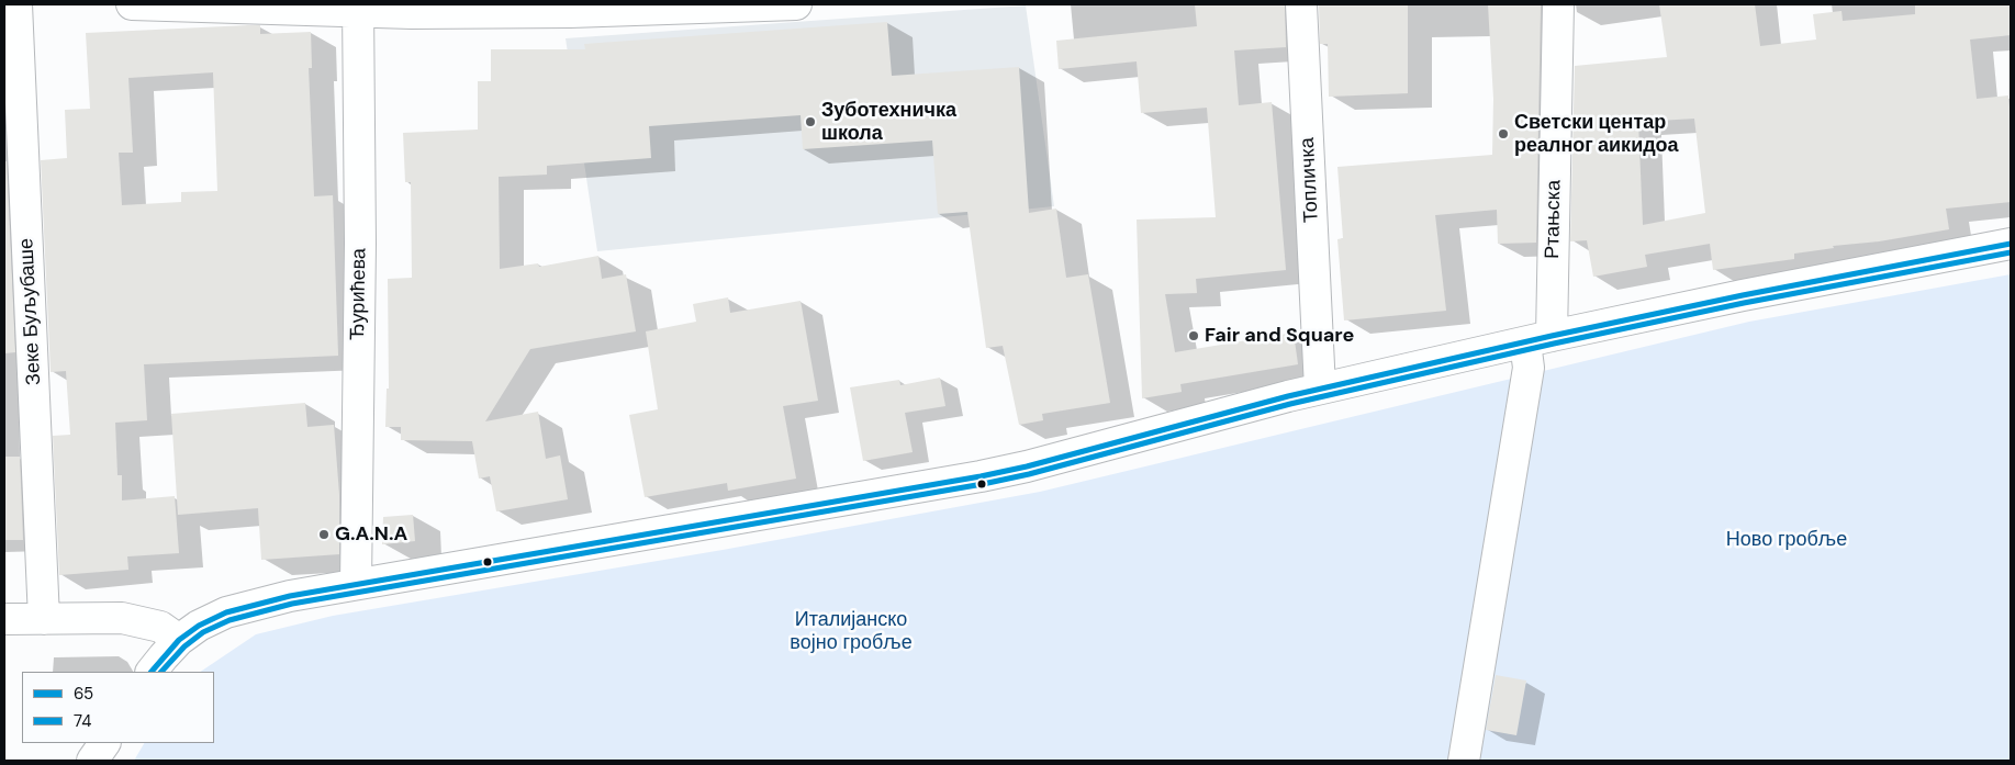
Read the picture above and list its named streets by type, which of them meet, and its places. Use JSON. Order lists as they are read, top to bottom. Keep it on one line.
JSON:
{"streets":{"street":["Топличка","Ртањска","Ђурићева","Зеке Буљубаше"]},"parks":["Ново гробље","Италијанско војно гробље"],"places":["Зуботехничка школа","Светски центар реалног аикидоа","Fair and Square","G.A.N.A"],"lines":["transit line 65","transit line 74"],"legend":["65","74"]}
